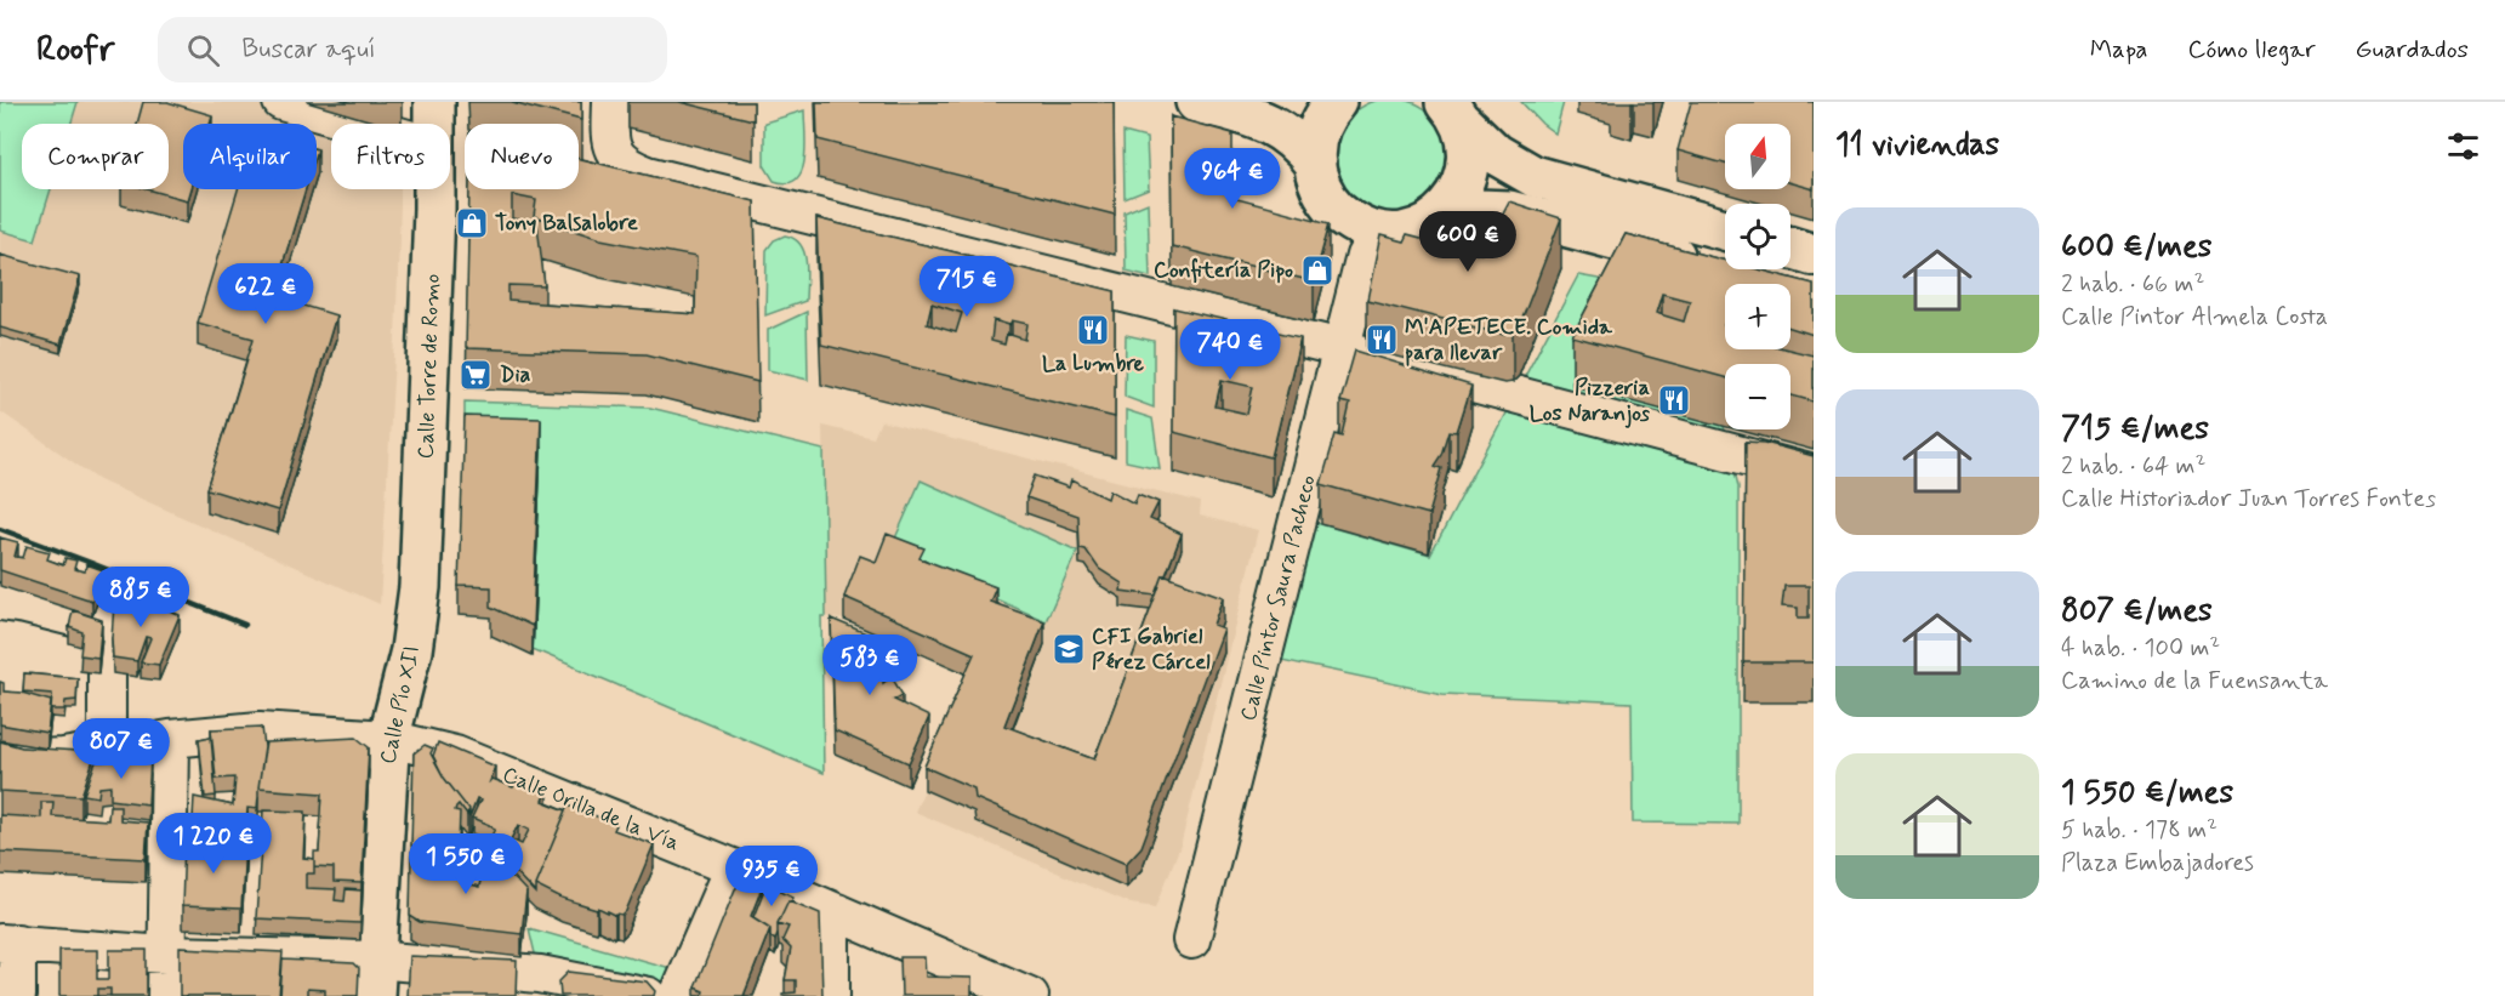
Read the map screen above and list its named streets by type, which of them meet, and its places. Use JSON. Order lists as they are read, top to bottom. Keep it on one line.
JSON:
{"streets":{"main road":["Calle Torre de Romo","Calle Pío XII"],"street":["Calle Pintor Saura Pacheco","Calle Orilla de la Vía"]},"crossings":[["Calle Torre de Romo","Calle Pío XII"],["Calle Pío XII","Calle Orilla de la Vía"]],"places":{"shop":["Tony Balsalobre","Confitería Pipo"],"restaurant":["La Lumbre","M'APETECE. Comida para llevar","Pizzeria Los Naranjos"],"supermarket":["Dia"],"school or university":["CFI Gabriel Pérez Cárcel"]},"north":"top","page":{"header":"Roofr","search":"Buscar aquí","nav":["Mapa","Cómo llegar","Guardados"],"heading":"11 viviendas","map_buttons":["+","−"],"chip":["Comprar","Alquilar","Filtros","Nuevo"],"price":["964 €","600 €","715 €","622 €","740 €","885 €","583 €","807 €","1 220 €","1 550 €","935 €"],"list":[{"name":"600 €/mes","note":"2 hab. · 66 m² · Calle Pintor Almela Costa"},{"name":"715 €/mes","note":"2 hab. · 64 m² · Calle Historiador Juan Torres Fontes"},{"name":"807 €/mes","note":"4 hab. · 100 m² · Camino de la Fuensanta"},{"name":"1 550 €/mes","note":"5 hab. · 178 m² · Plaza Embajadores"}]}}
